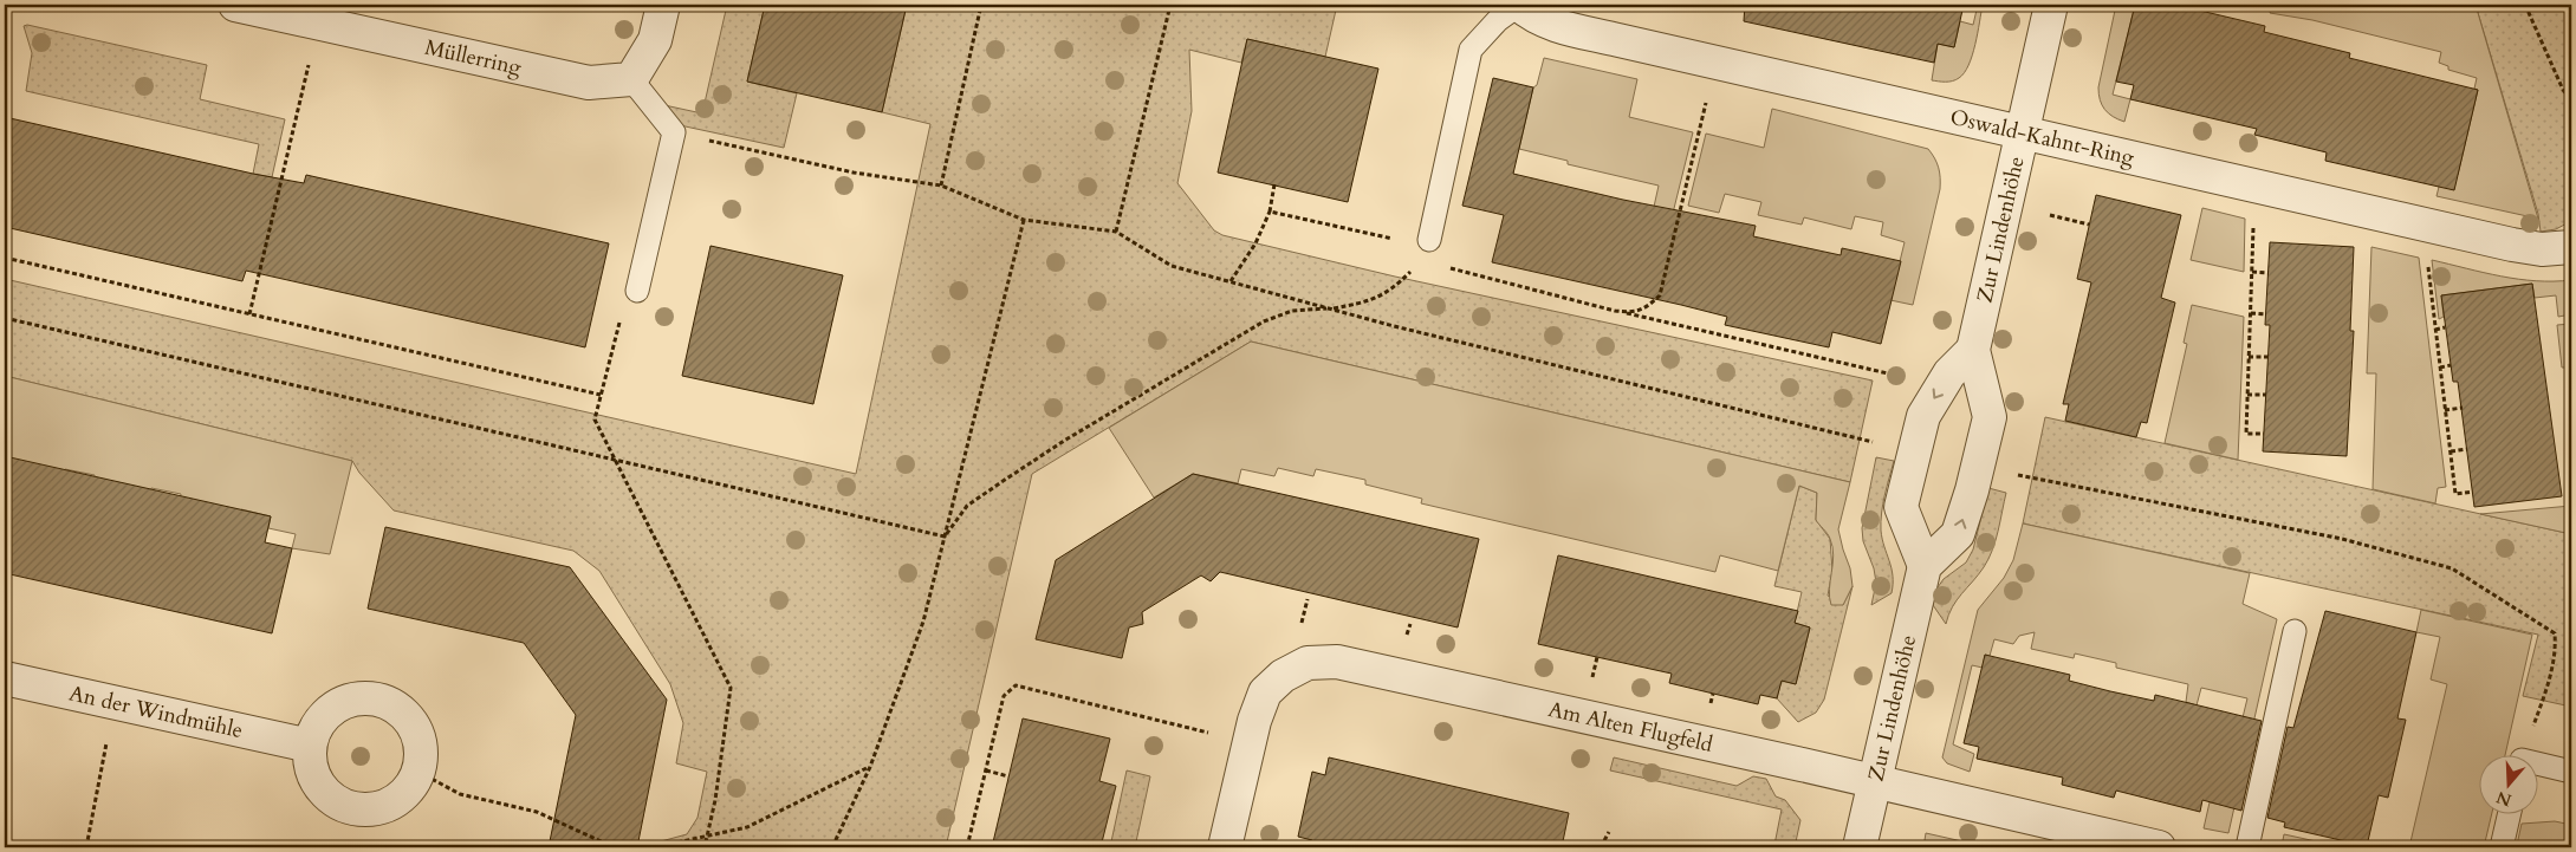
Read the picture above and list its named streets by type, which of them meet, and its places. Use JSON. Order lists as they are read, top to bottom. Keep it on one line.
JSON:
{"streets":{"street":["Müllerring","Oswald-Kahnt-Ring","Zur Lindenhöhe","An der Windmühle","Am Alten Flugfeld"]},"crossings":[["Oswald-Kahnt-Ring","Zur Lindenhöhe"],["Zur Lindenhöhe","Am Alten Flugfeld"]],"north":"bottom"}
